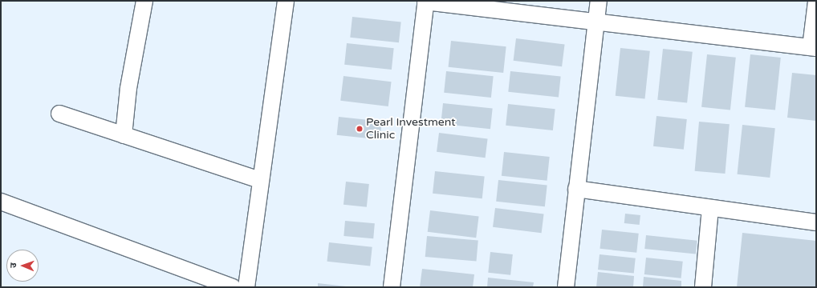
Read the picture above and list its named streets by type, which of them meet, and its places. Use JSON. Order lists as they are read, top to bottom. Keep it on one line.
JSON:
{"places":["Pearl Investment Clinic"],"north":"left"}
